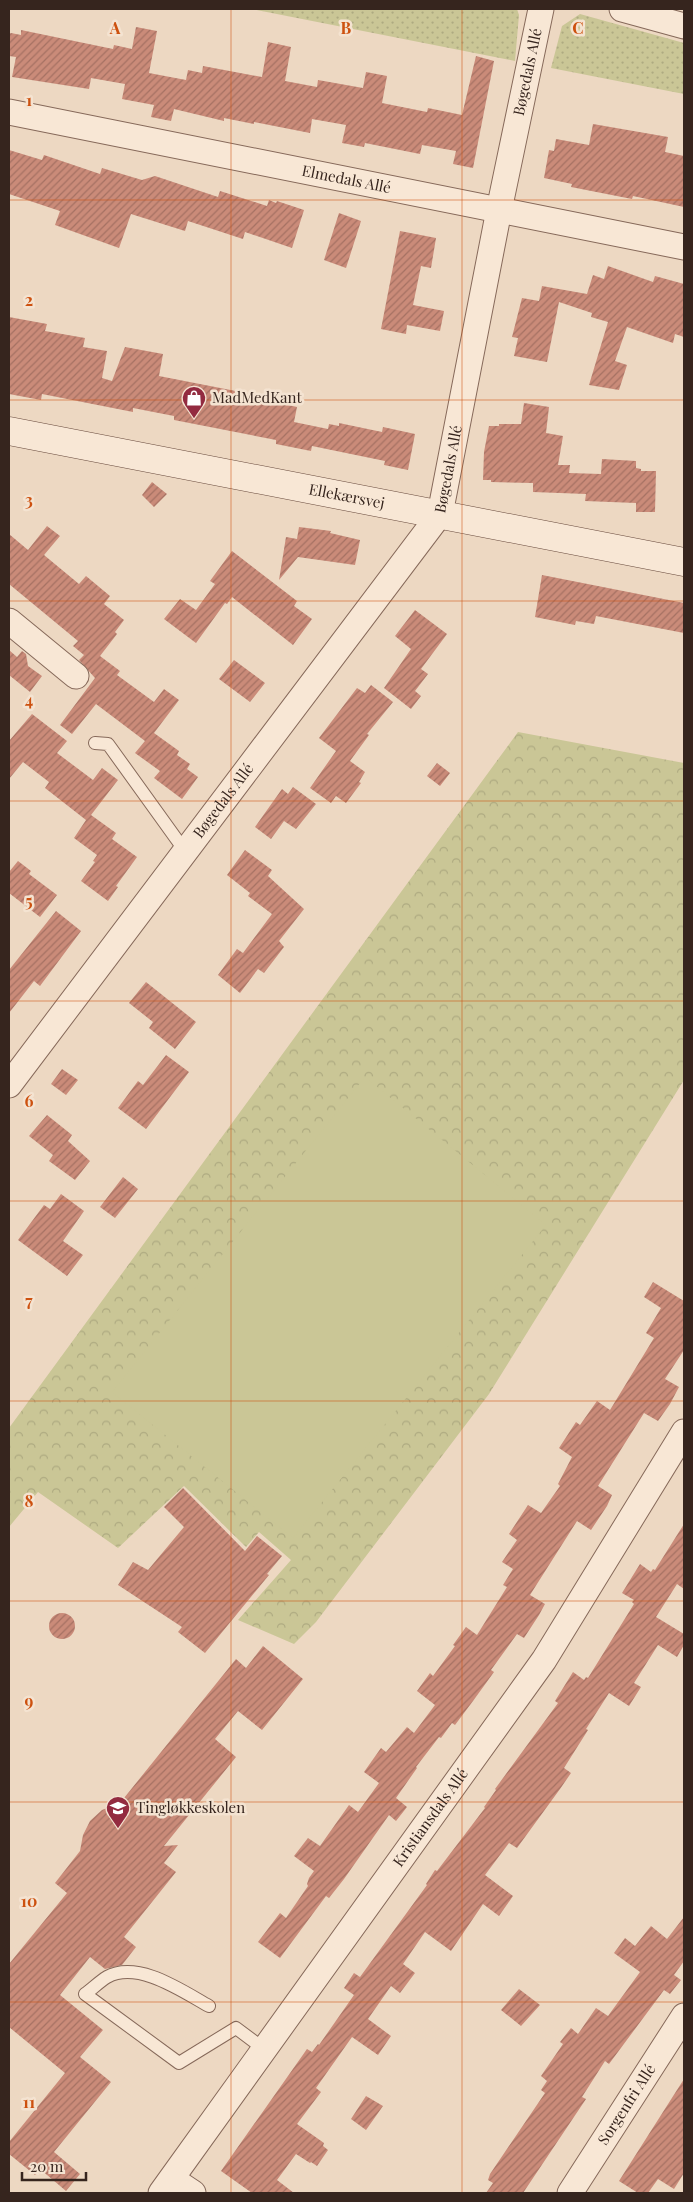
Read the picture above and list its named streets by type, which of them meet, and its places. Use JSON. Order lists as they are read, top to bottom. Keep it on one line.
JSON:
{"streets":{"street":["Bøgedals Allé","Elmedals Allé","Ellekærsvej","Kristiansdals Allé","Sorgenfri Allé"]},"crossings":[["Bøgedals Allé","Elmedals Allé"],["Bøgedals Allé","Ellekærsvej"]],"places":{"shop":["MadMedKant"],"school or university":["Tingløkkeskolen"]},"scale_bar":"20 m","grid":{"columns":["A","B","C"],"rows":["1","2","3","4","5","6","7","8","9","10","11"]}}
